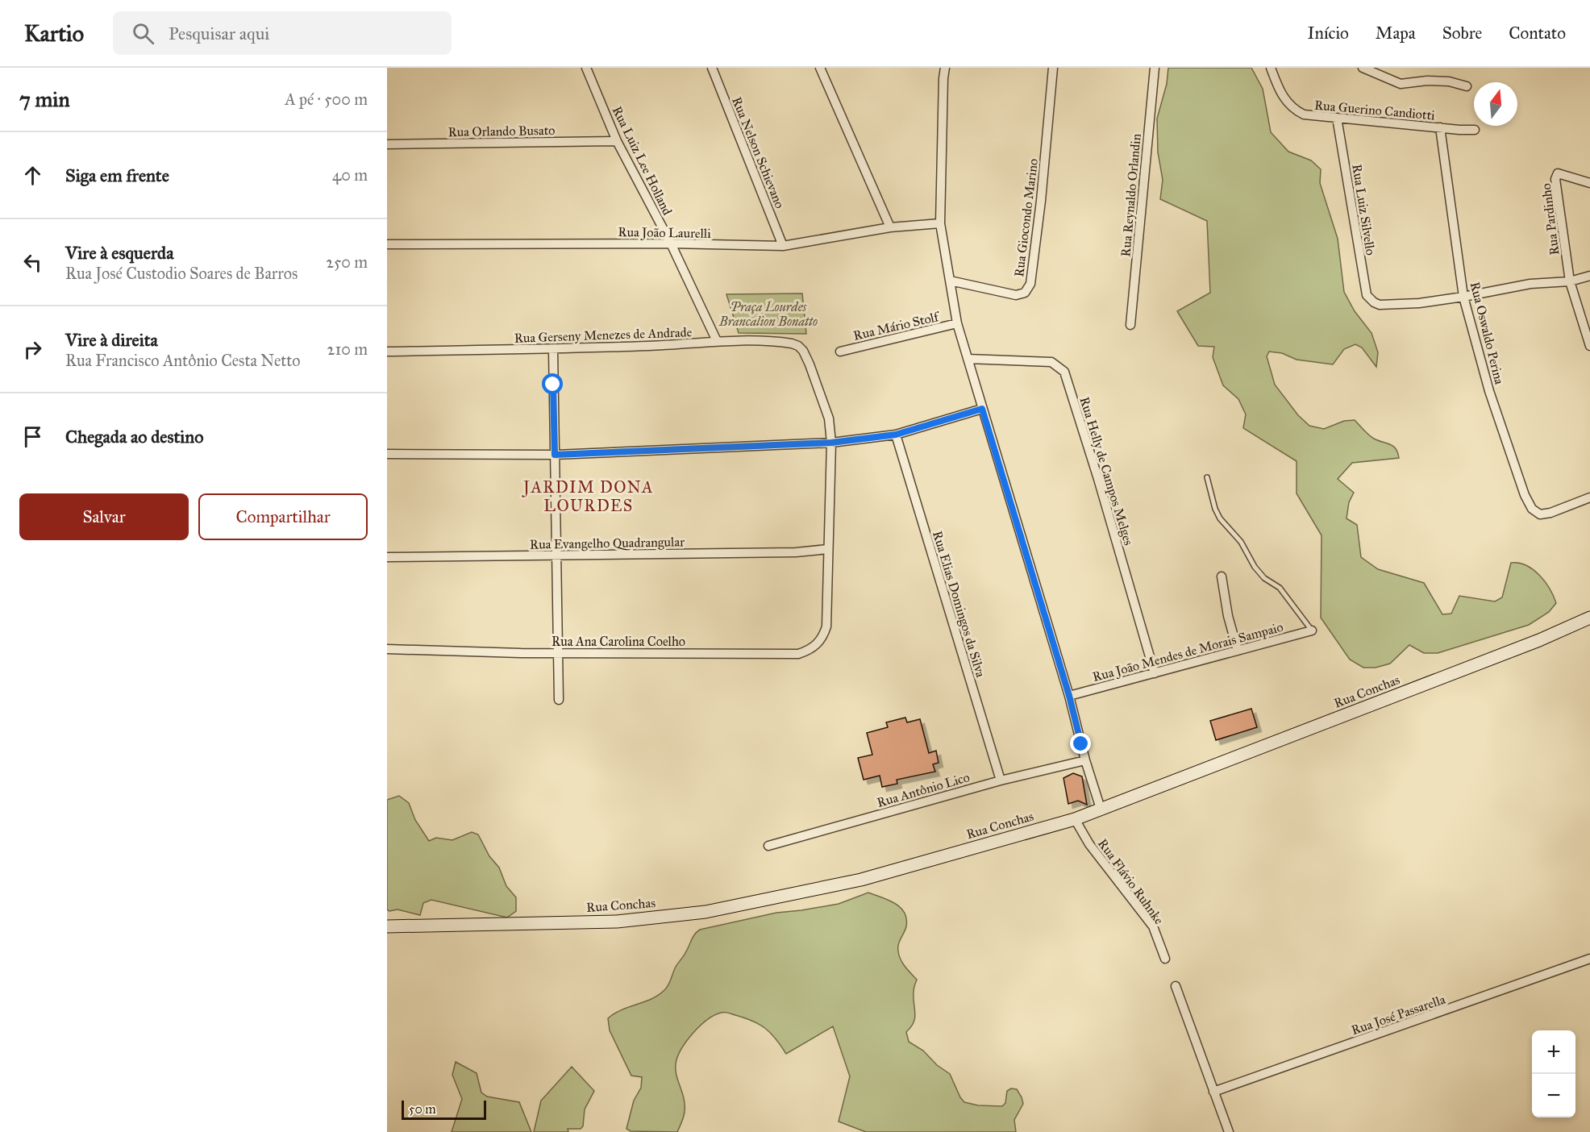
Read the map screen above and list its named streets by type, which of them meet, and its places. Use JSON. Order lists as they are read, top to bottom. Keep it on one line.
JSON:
{"streets":{"main road":["Rua Conchas"],"street":["Rua Guerino Candiotti","Rua Orlando Busato","Rua Nelson Schievano","Rua Luiz Lee Holland","Rua Reynaldo Orlandin","Rua Luiz Silvello","Rua Giocondo Marino","Rua Pardinho","Rua João Laurelli","Rua Mário Stolf","Rua Oswaldo Perina","Rua Gerseny Menezes de Andrade","Rua Helly de Campos Melges","Rua Evangelho Quadrangular","Rua Elias Domingos da Silva","Rua Ana Carolina Coelho","Rua João Mendes de Morais Sampaio","Rua Antônio Lico","Rua Flávio Ruhnke","Rua José Passarella"]},"crossings":[["Rua Guerino Candiotti","Rua Luiz Silvello"],["Rua Guerino Candiotti","Rua Oswaldo Perina"],["Rua Orlando Busato","Rua Luiz Lee Holland"],["Rua Nelson Schievano","Rua João Laurelli"],["Rua Luiz Lee Holland","Rua João Laurelli"],["Rua Luiz Lee Holland","Rua Gerseny Menezes de Andrade"],["Rua Luiz Silvello","Rua Oswaldo Perina"],["Rua Gerseny Menezes de Andrade","Rua Ana Carolina Coelho"],["Rua Helly de Campos Melges","Rua João Mendes de Morais Sampaio"],["Rua Evangelho Quadrangular","Rua Ana Carolina Coelho"],["Rua Elias Domingos da Silva","Rua Antônio Lico"],["Rua Conchas","Rua Flávio Ruhnke"]],"districts":["JARDIM DONA LOURDES"],"parks":["Praça Lourdes Brancalion Bonatto"],"scale_bar":"50 m","north":"top","page":{"header":"Kartio","search":"Pesquisar aqui","nav":["Início","Mapa","Sobre","Contato"],"heading":["7 min","A pé · 500 m"],"list":[["Siga em frente","40 m"],["Vire à esquerda","Rua José Custodio Soares de Barros","250 m"],["Vire à direita","Rua Francisco Antônio Cesta Netto","210 m"],"Chegada ao destino"],"buttons":["Salvar","Compartilhar"],"map_buttons":["+","−"],"scale":"50 m"}}
